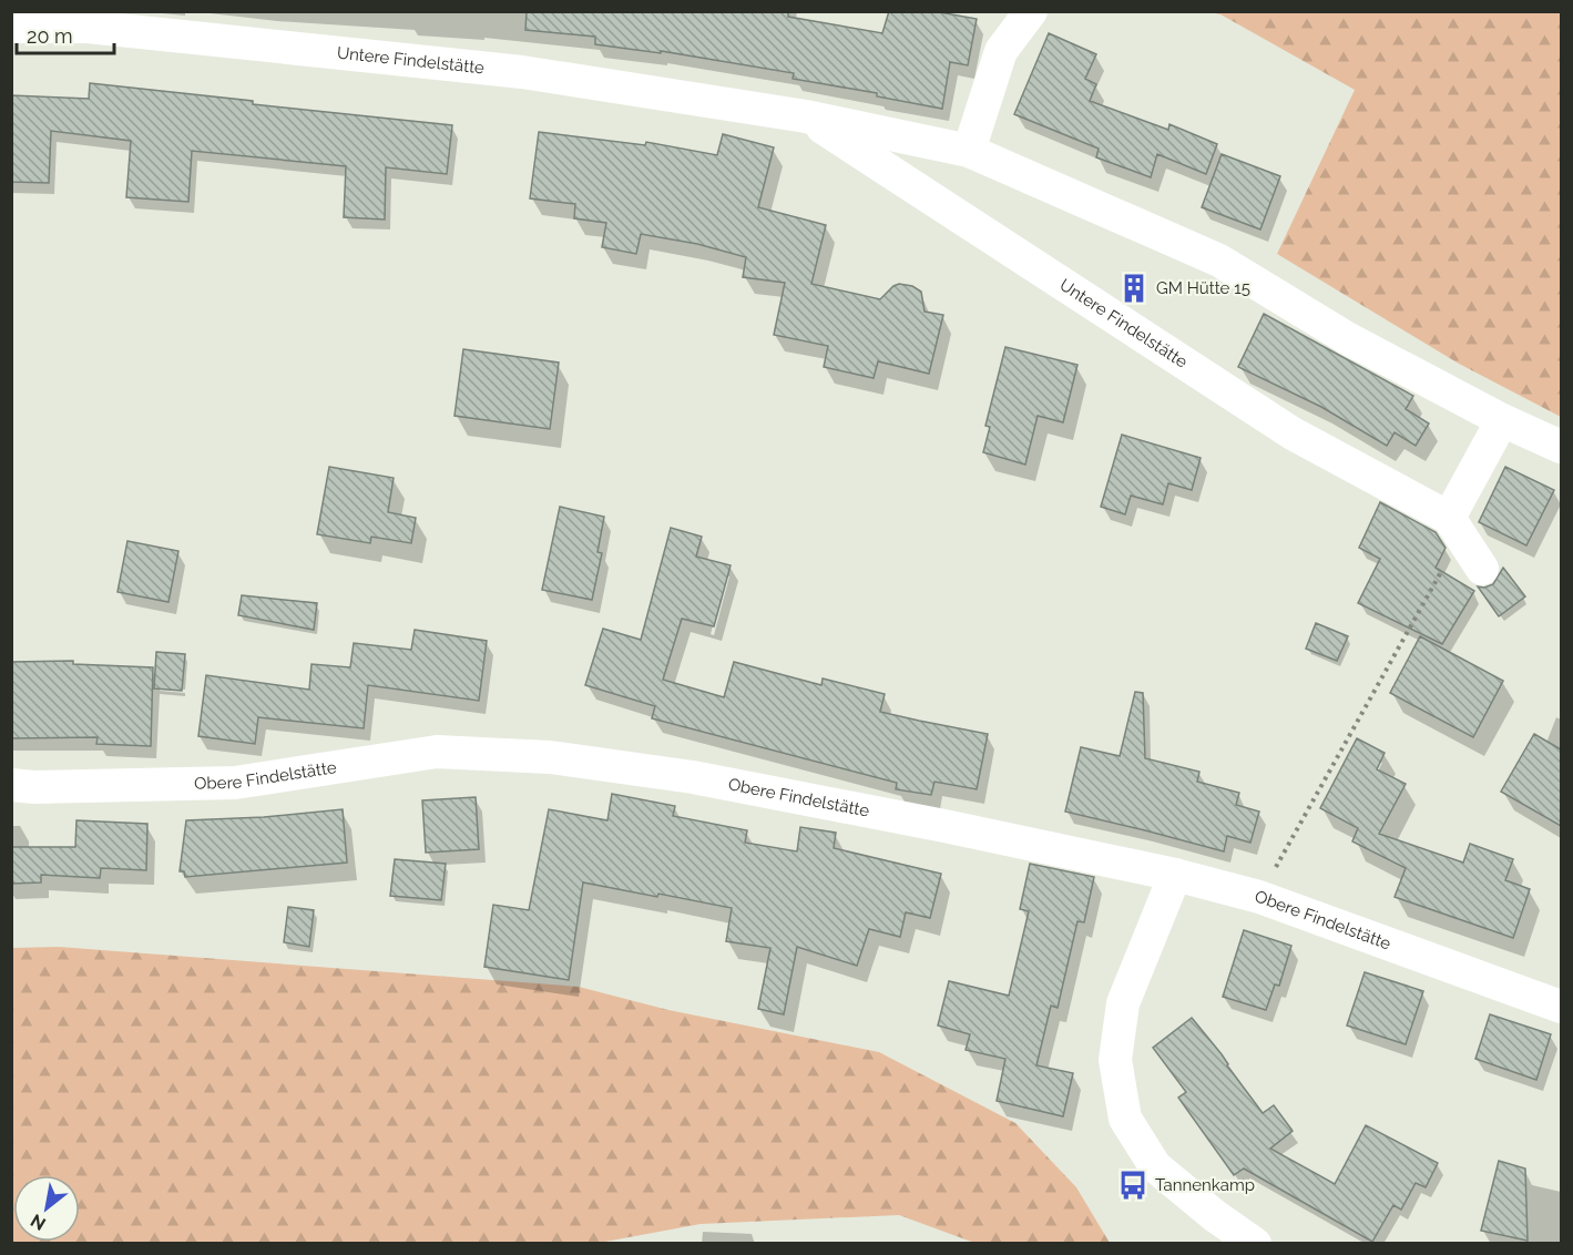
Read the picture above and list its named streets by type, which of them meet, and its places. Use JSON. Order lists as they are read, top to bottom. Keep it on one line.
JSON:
{"streets":{"street":["Untere Findelstätte","Obere Findelstätte"]},"places":{"building":["GM Hütte 15"],"bus stop":["Tannenkamp"]},"scale_bar":"20 m","north":"bottom left"}
